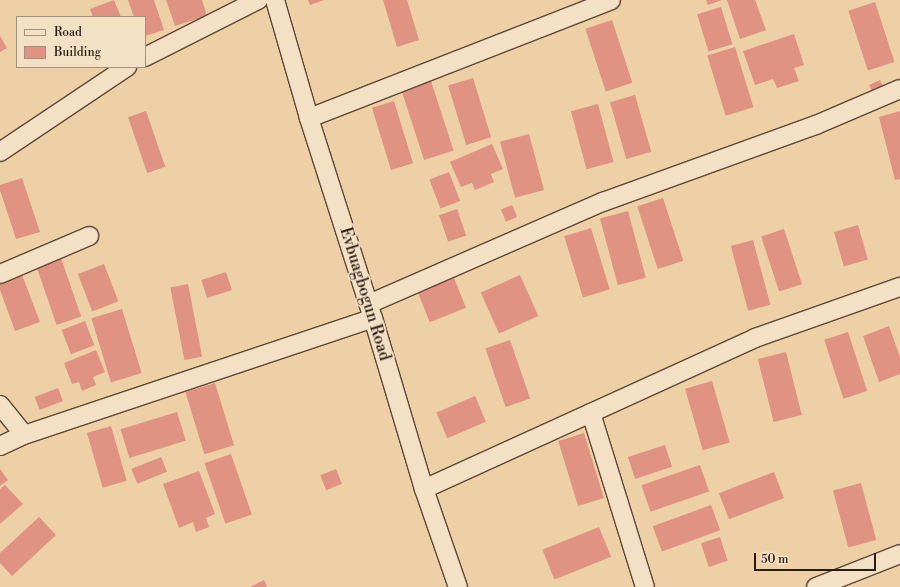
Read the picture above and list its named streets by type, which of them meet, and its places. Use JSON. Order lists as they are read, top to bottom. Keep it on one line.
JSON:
{"streets":{"street":["Evbuagbogun Road"]},"legend":["Road","Building"],"scale_bar":"50 m"}
